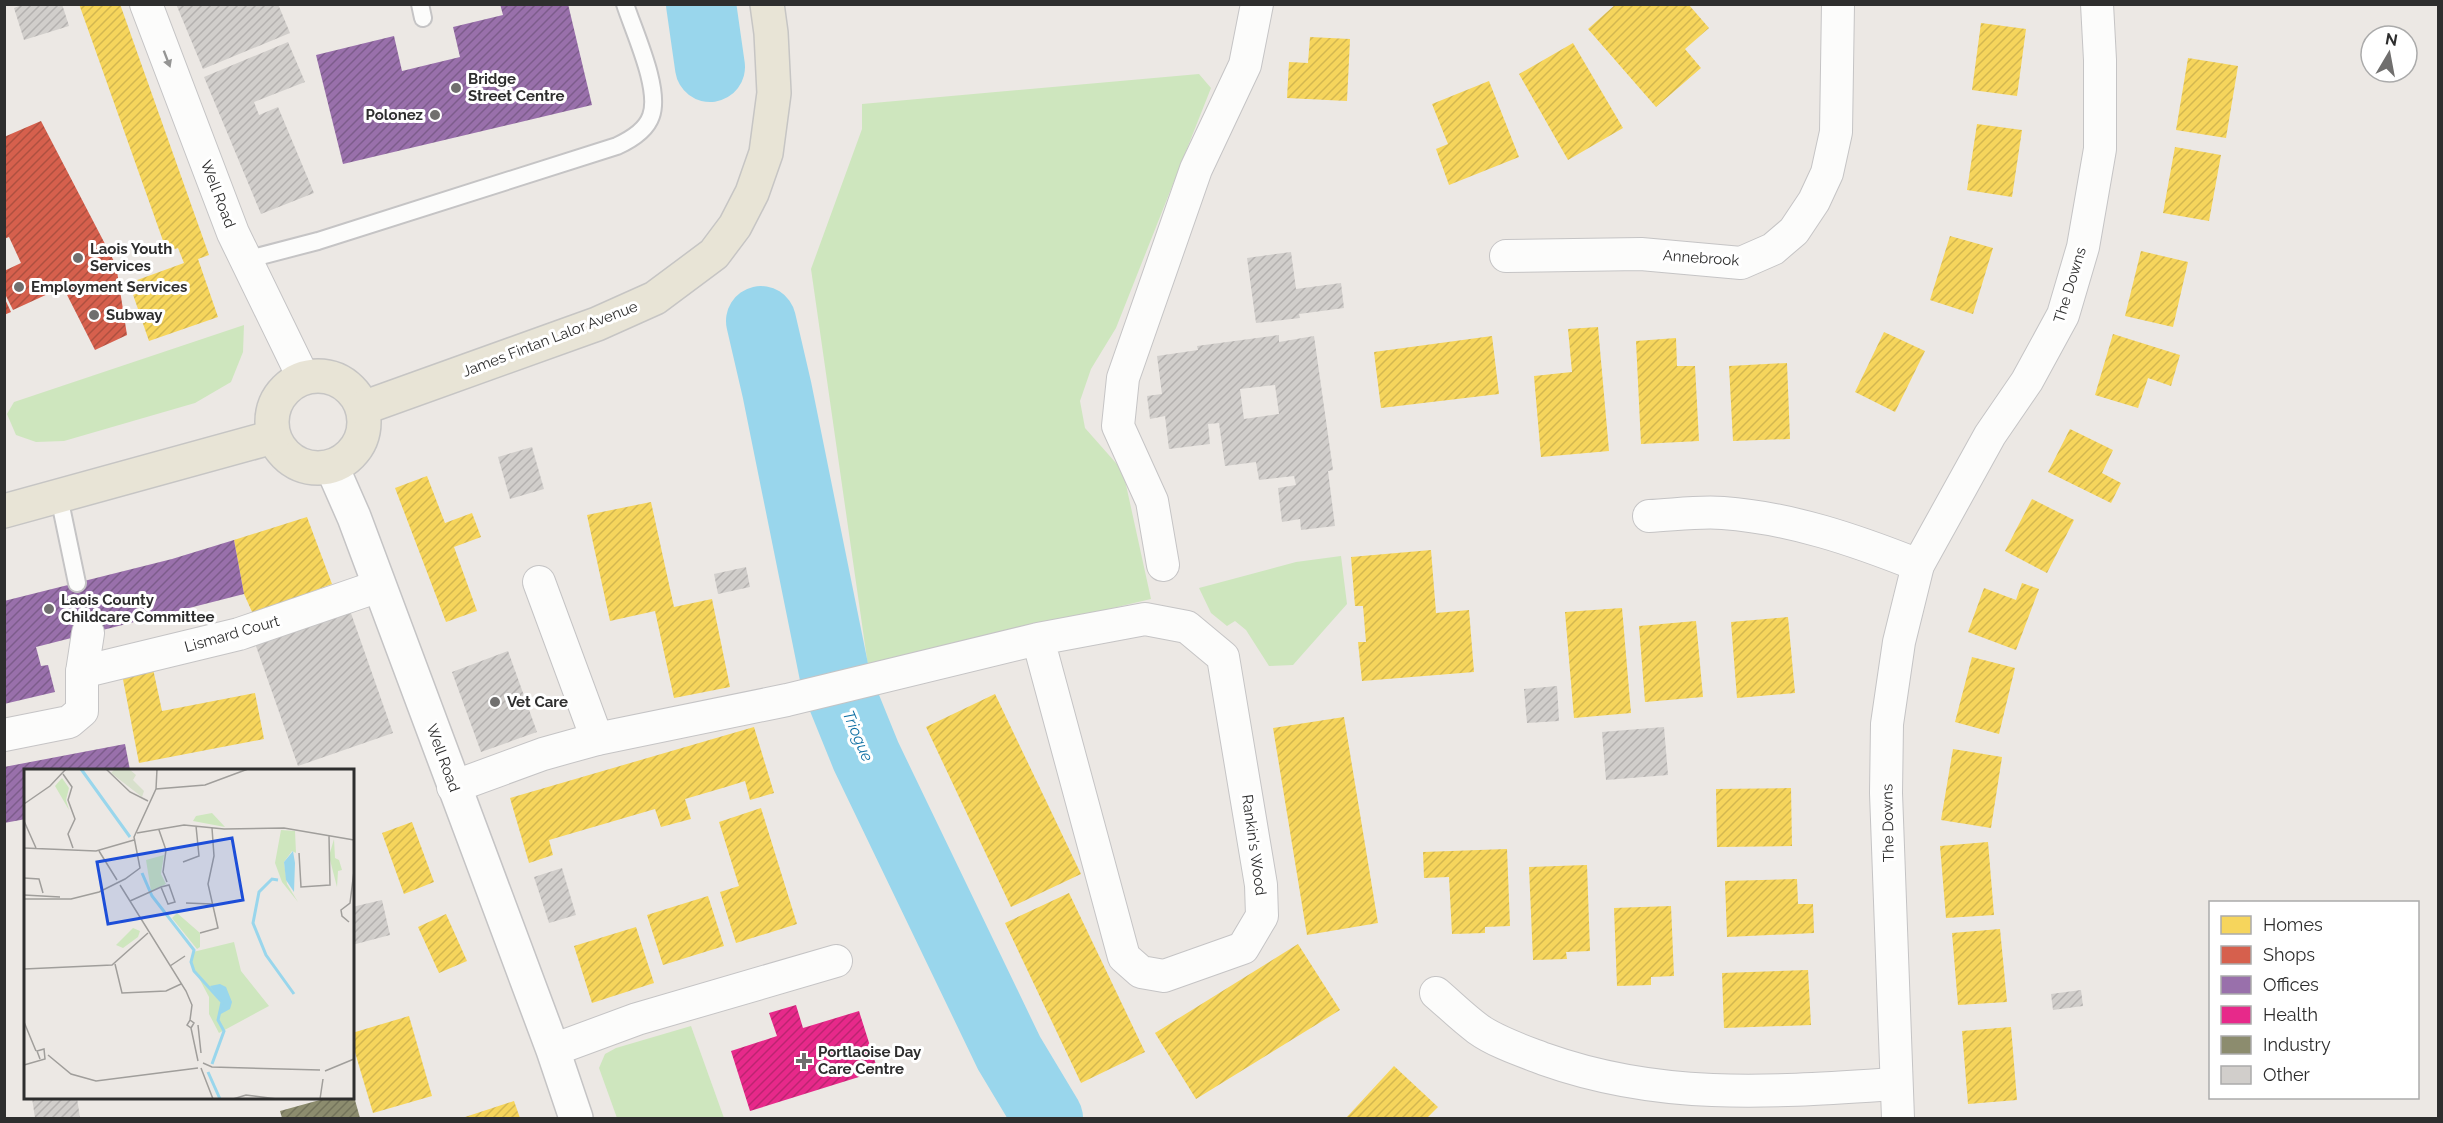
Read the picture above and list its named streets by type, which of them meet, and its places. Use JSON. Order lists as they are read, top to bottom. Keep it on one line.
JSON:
{"streets":{"main road":["Well Road","James Fintan Lalor Avenue"],"street":["Annebrook","The Downs","Lismard Court","Rankin's Wood"]},"crossings":[["Well Road","James Fintan Lalor Avenue"],["Well Road","Lismard Court"],["Well Road","Rankin's Wood"]],"water":["Triogue"],"places":{"other":["Bridge Street Centre","Polonez","Laois Youth Services","Employment Services","Subway","Laois County Childcare Committee","Vet Care"],"health":["Portlaoise Day Care Centre"]},"legend":["Homes","Shops","Offices","Health","Industry","Other"],"north":"top"}
